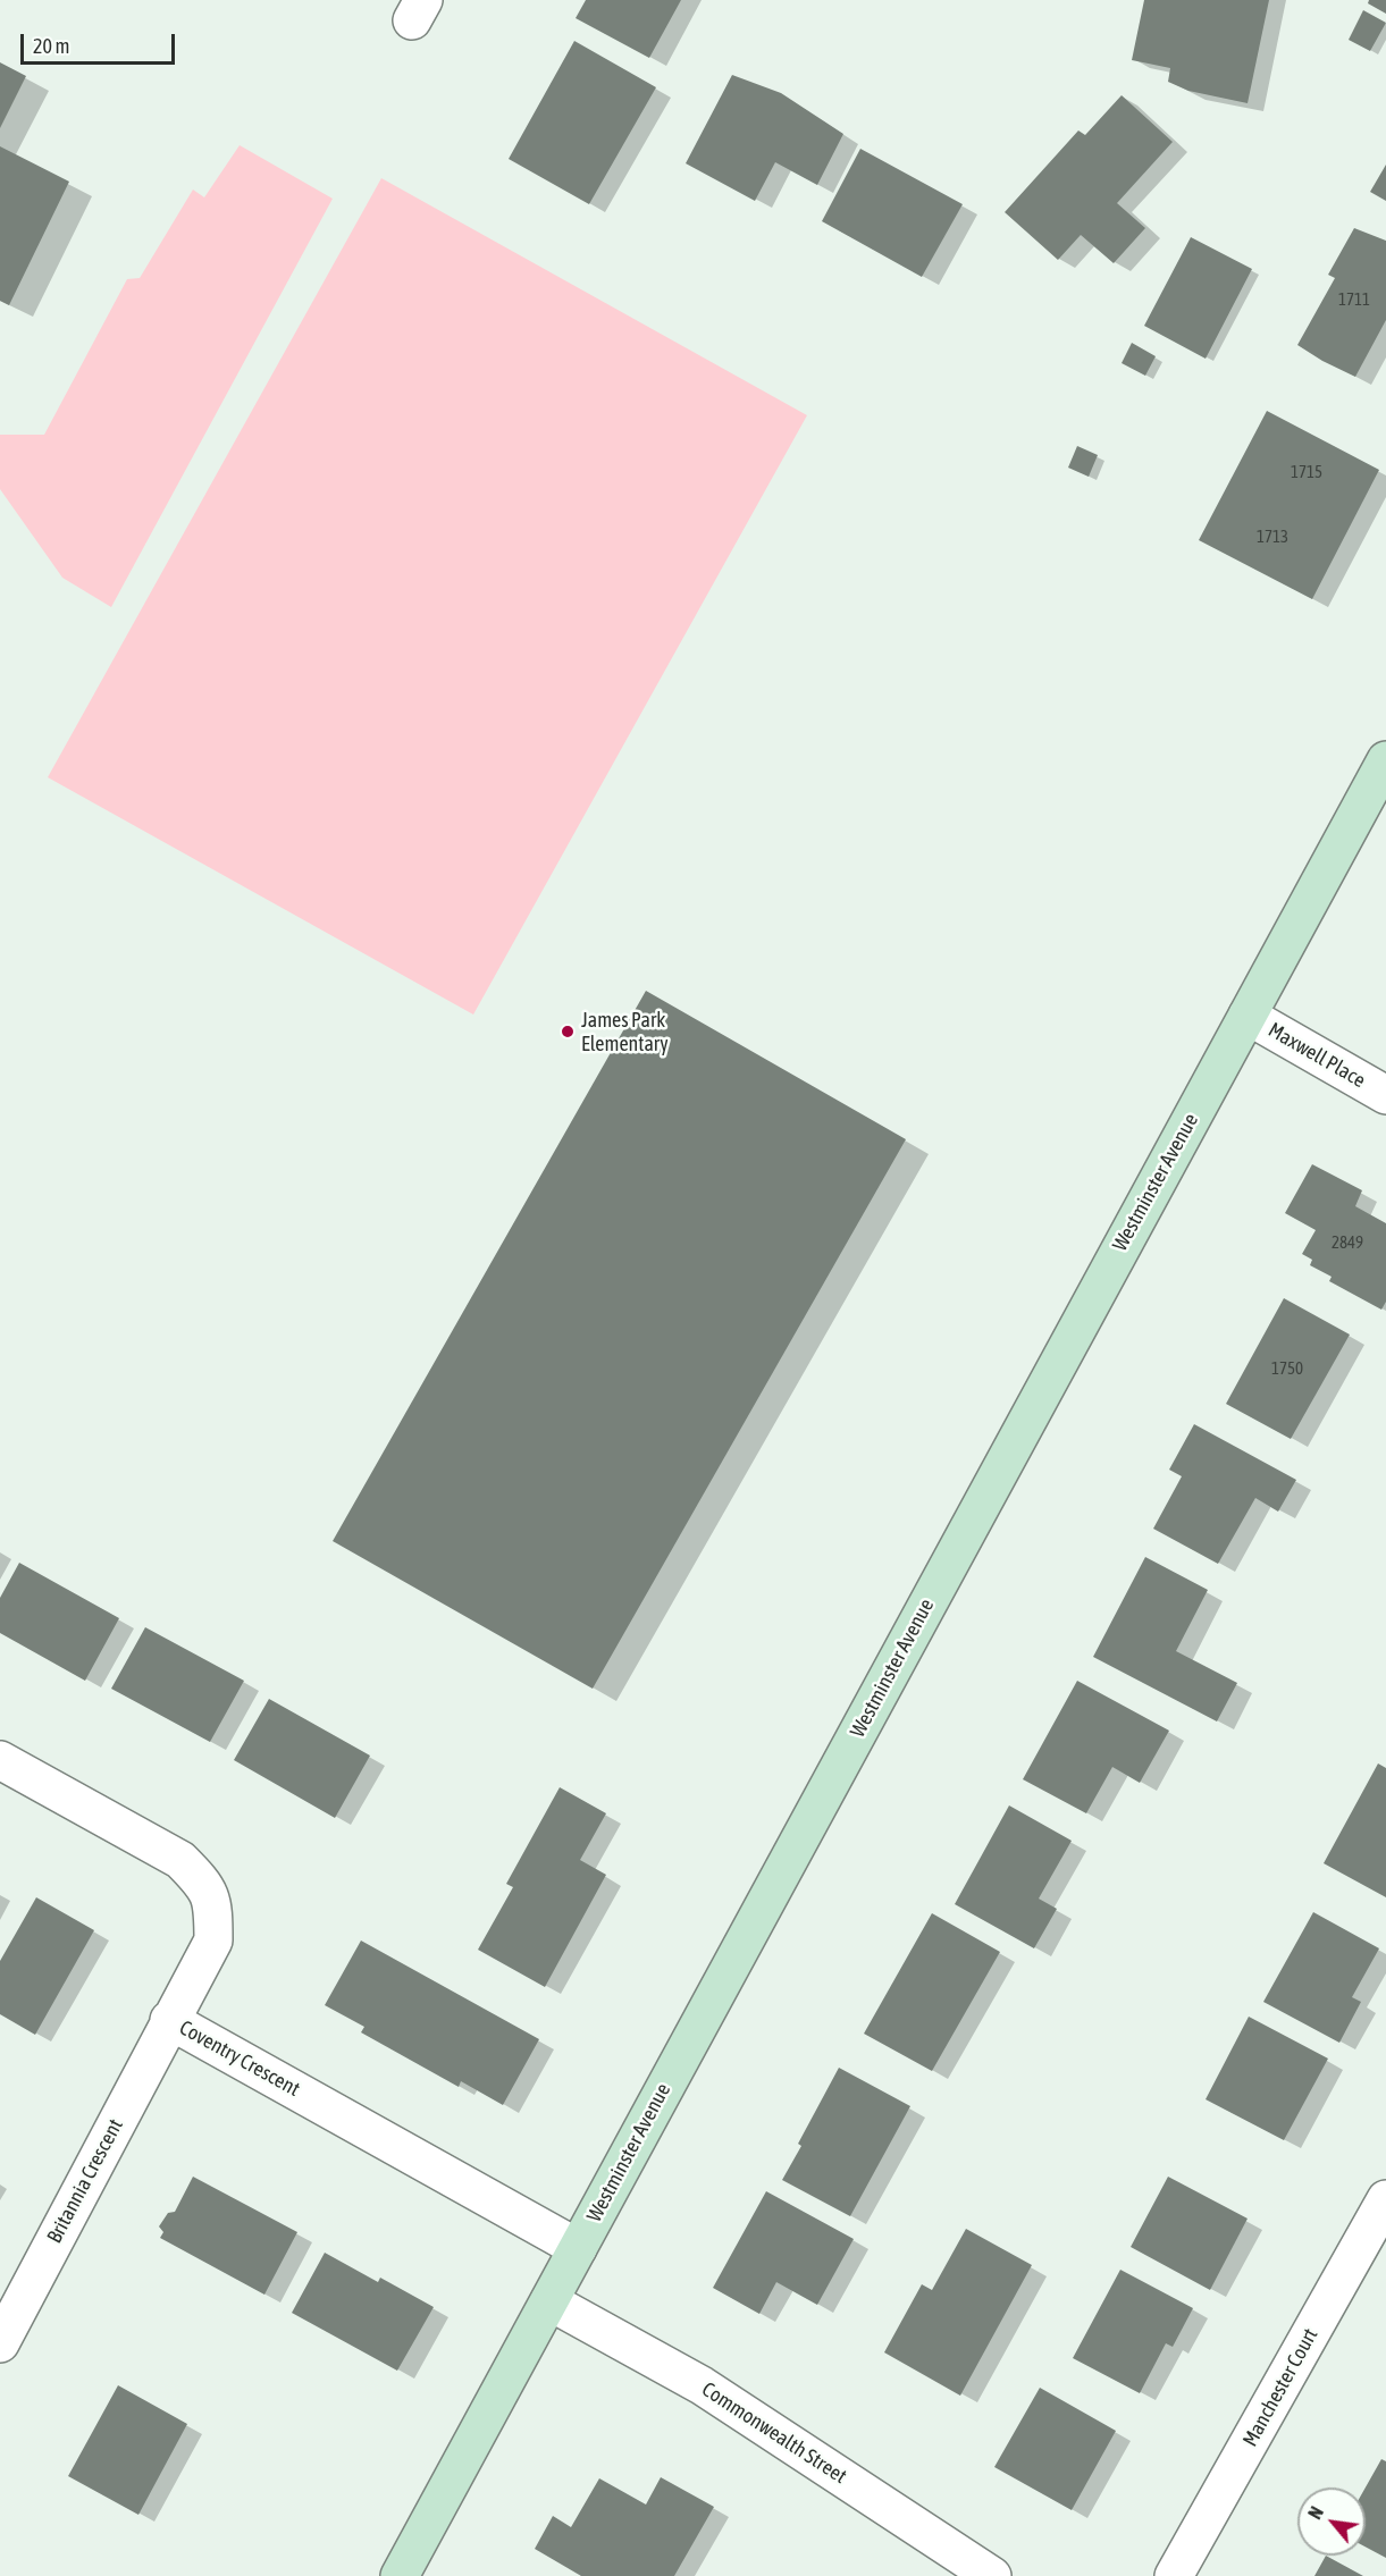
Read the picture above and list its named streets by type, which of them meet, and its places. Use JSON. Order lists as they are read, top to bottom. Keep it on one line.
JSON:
{"streets":{"street":["Maxwell Place","Westminster Avenue","Coventry Crescent","Britannia Crescent","Manchester Court","Commonwealth Street"]},"crossings":[["Maxwell Place","Westminster Avenue"],["Westminster Avenue","Coventry Crescent"],["Westminster Avenue","Commonwealth Street"],["Coventry Crescent","Britannia Crescent"]],"places":["James Park Elementary"],"house_numbers":["1711","1715","1713","2849","1750"],"scale_bar":"20 m","north":"top left"}
